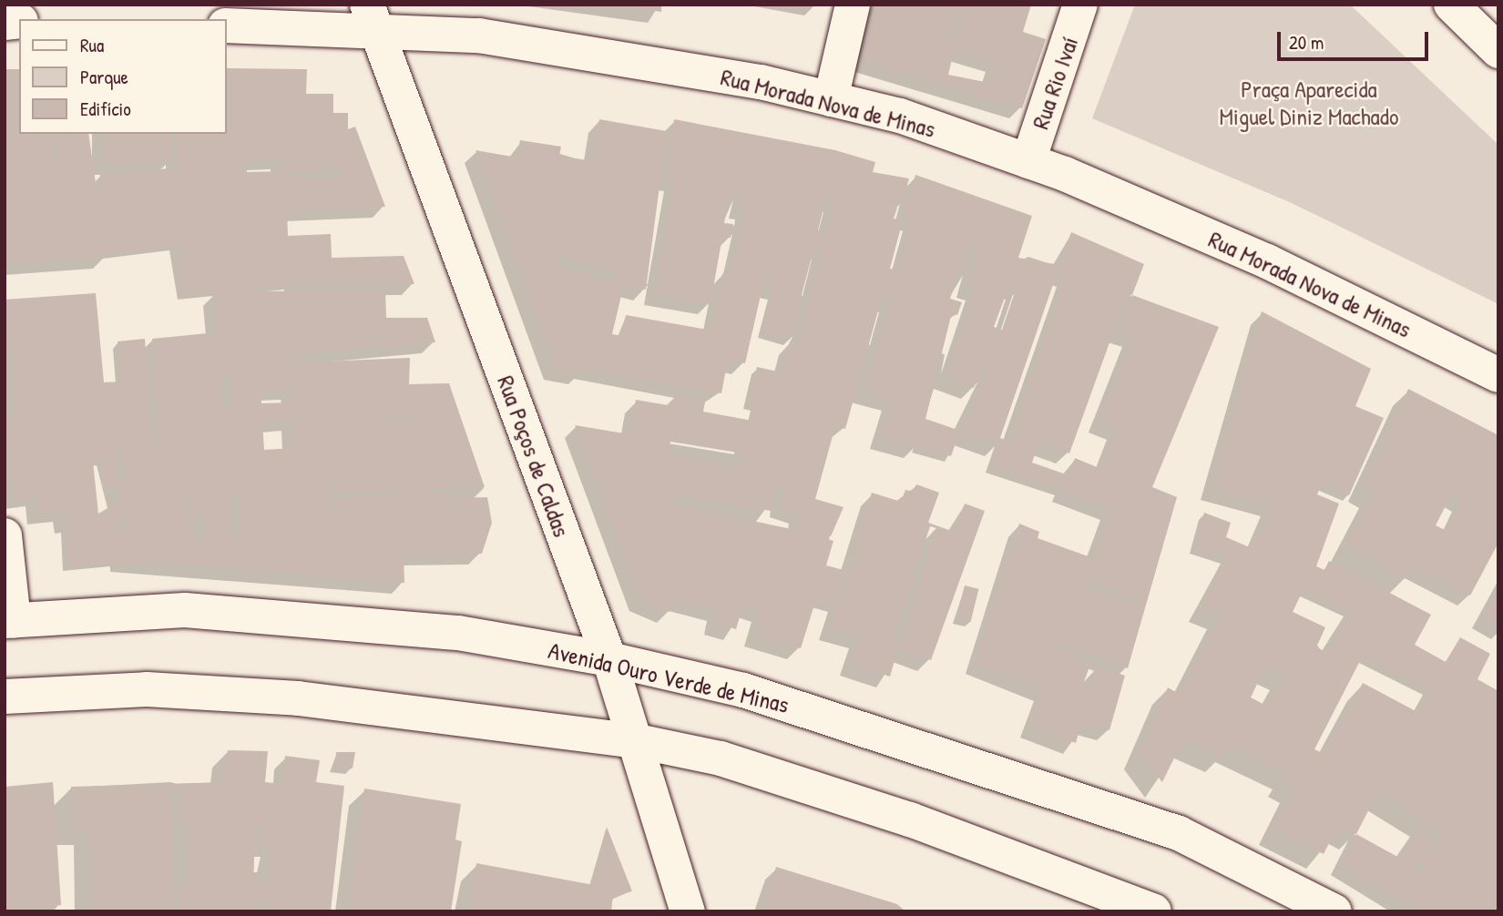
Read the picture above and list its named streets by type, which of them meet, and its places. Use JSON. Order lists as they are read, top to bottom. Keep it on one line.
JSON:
{"streets":{"street":["Rua Rio Ivaí","Rua Morada Nova de Minas","Rua Poços de Caldas","Avenida Ouro Verde de Minas"]},"crossings":[["Rua Rio Ivaí","Rua Morada Nova de Minas"],["Rua Morada Nova de Minas","Rua Poços de Caldas"],["Rua Poços de Caldas","Avenida Ouro Verde de Minas"]],"parks":["Praça Aparecida Miguel Diniz Machado"],"legend":["Rua","Parque","Edifício"],"scale_bar":"20 m"}
